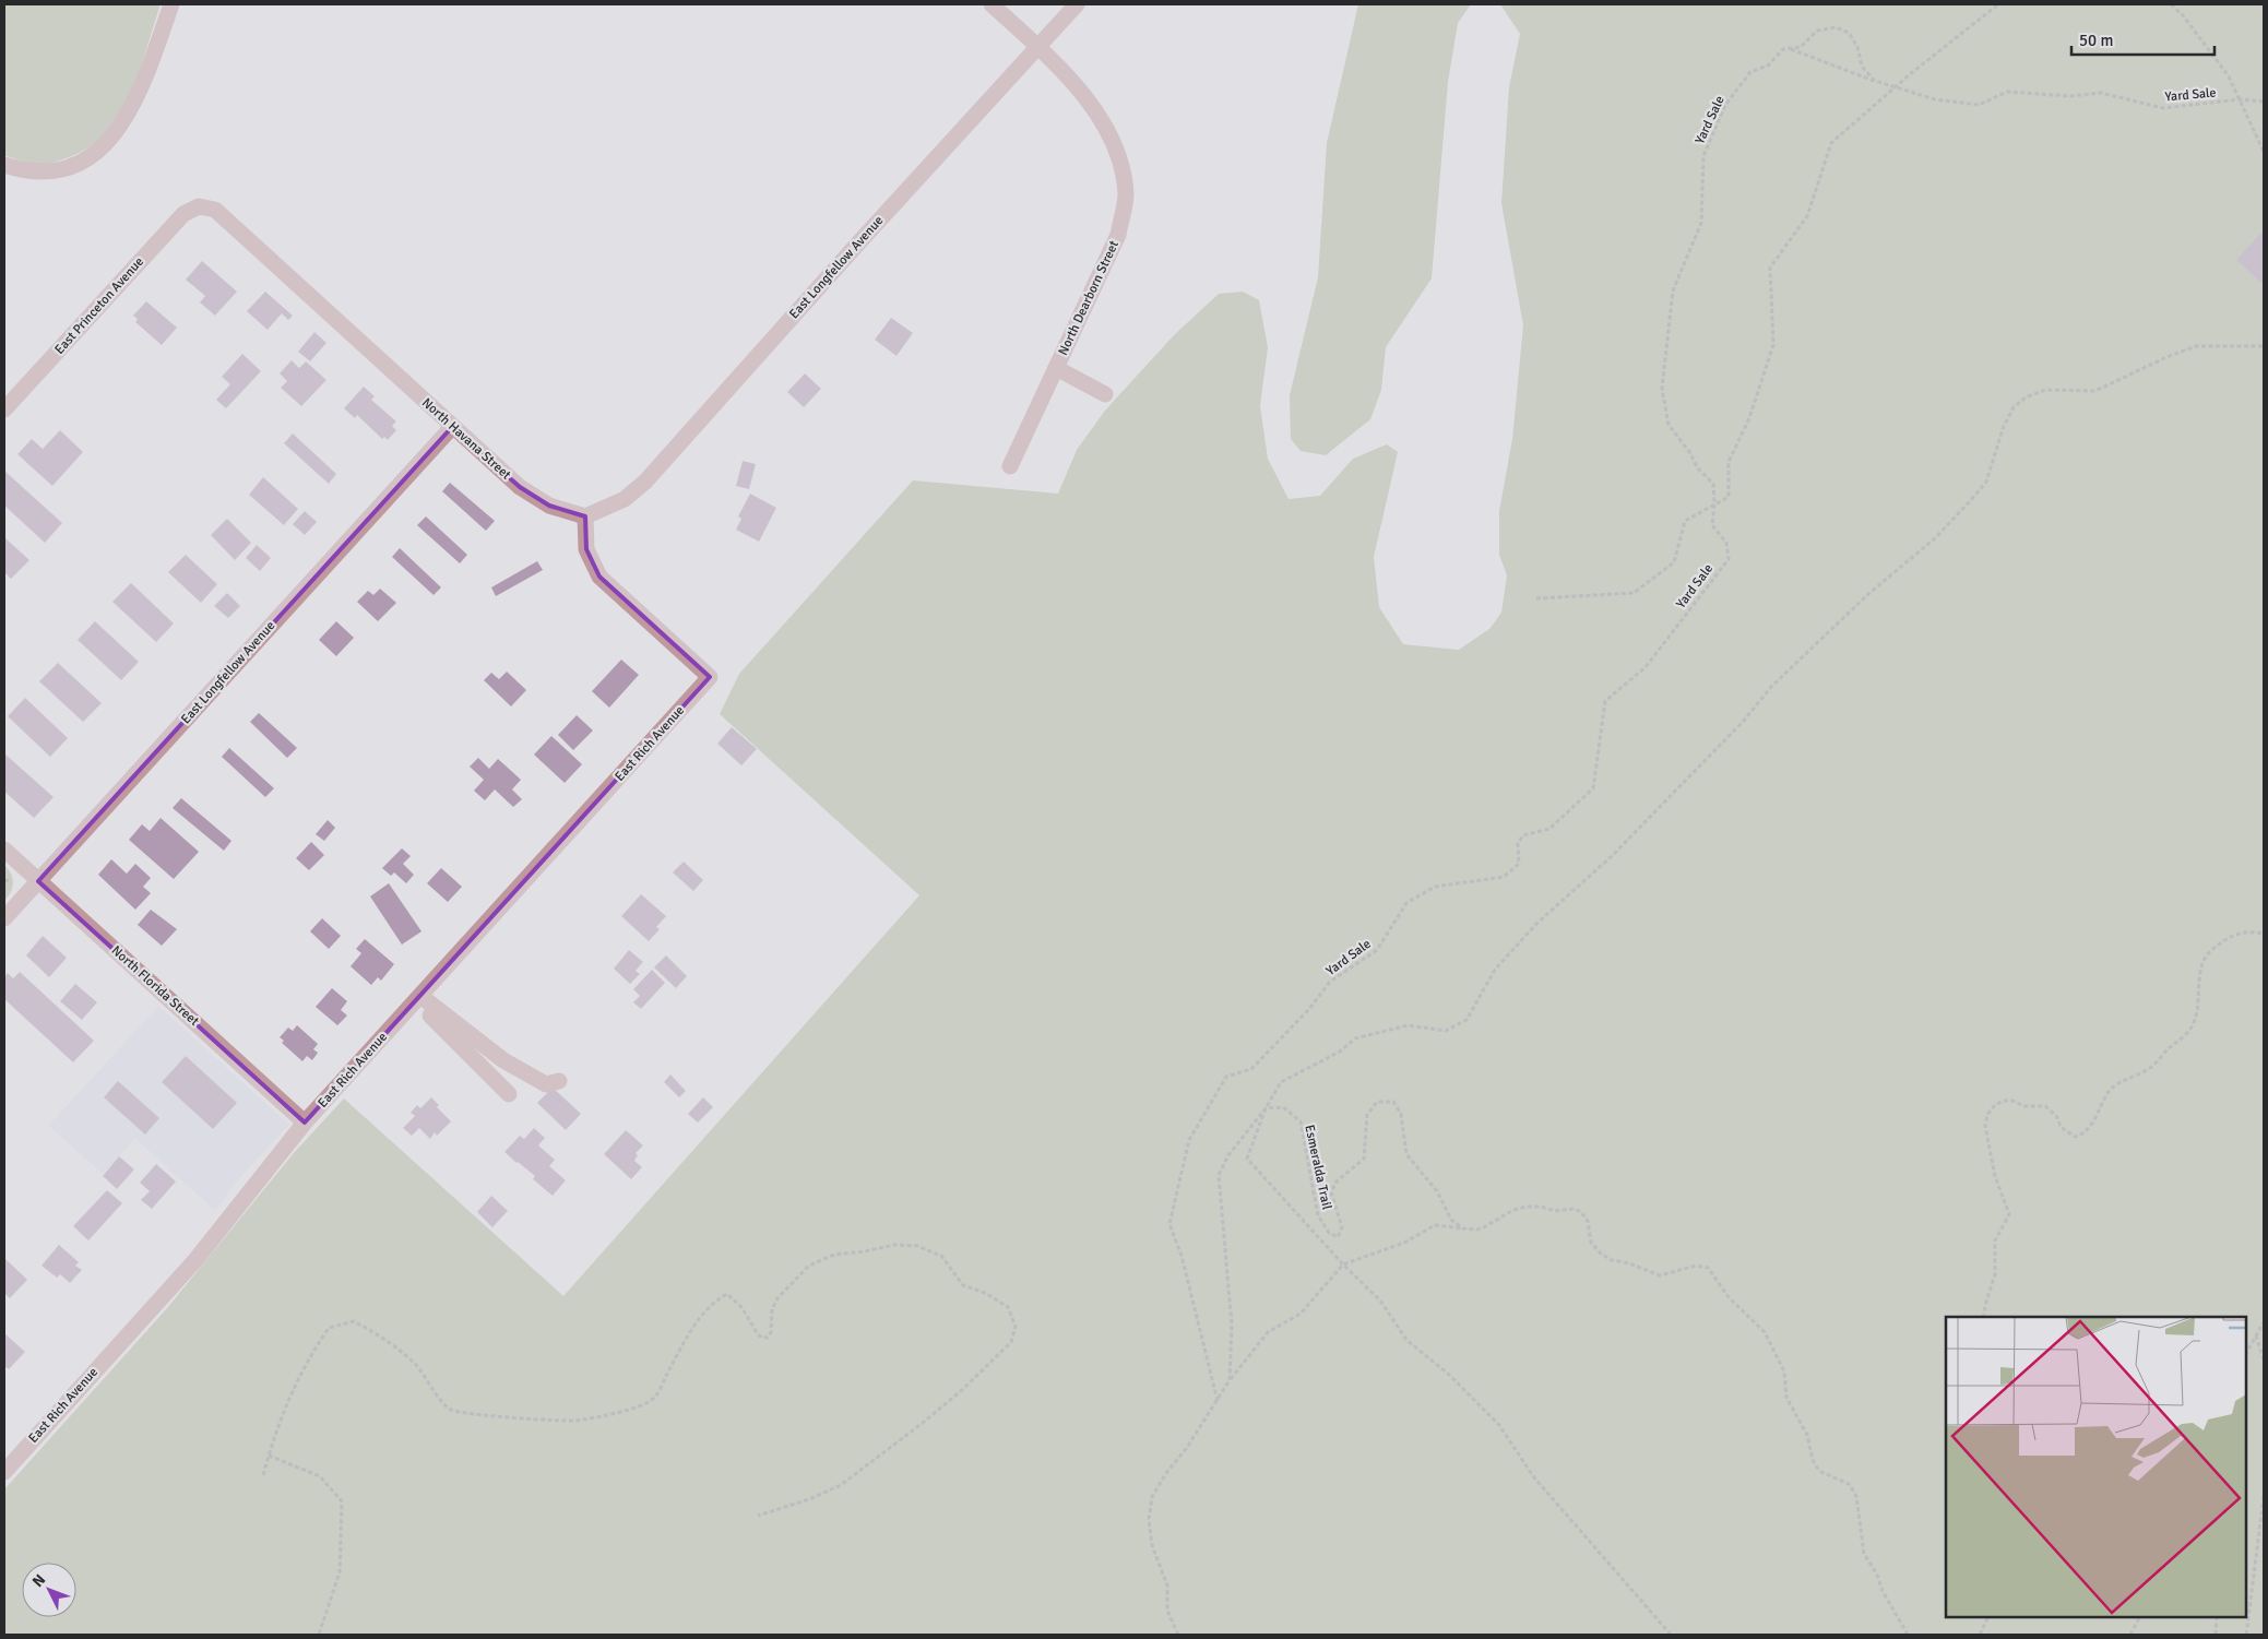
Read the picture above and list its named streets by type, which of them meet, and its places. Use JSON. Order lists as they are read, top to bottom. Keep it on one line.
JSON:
{"streets":{"street":["East Longfellow Avenue","North Dearborn Street","East Princeton Avenue","North Havana Street","East Rich Avenue","North Florida Street"],"path":["Yard Sale","Esmeralda Trail"]},"crossings":[["East Longfellow Avenue","North Dearborn Street"],["East Longfellow Avenue","North Havana Street"],["East Longfellow Avenue","East Rich Avenue"],["East Longfellow Avenue","North Florida Street"],["East Princeton Avenue","North Havana Street"],["North Havana Street","East Rich Avenue"],["East Rich Avenue","North Florida Street"]],"scale_bar":"50 m","north":"top left"}
